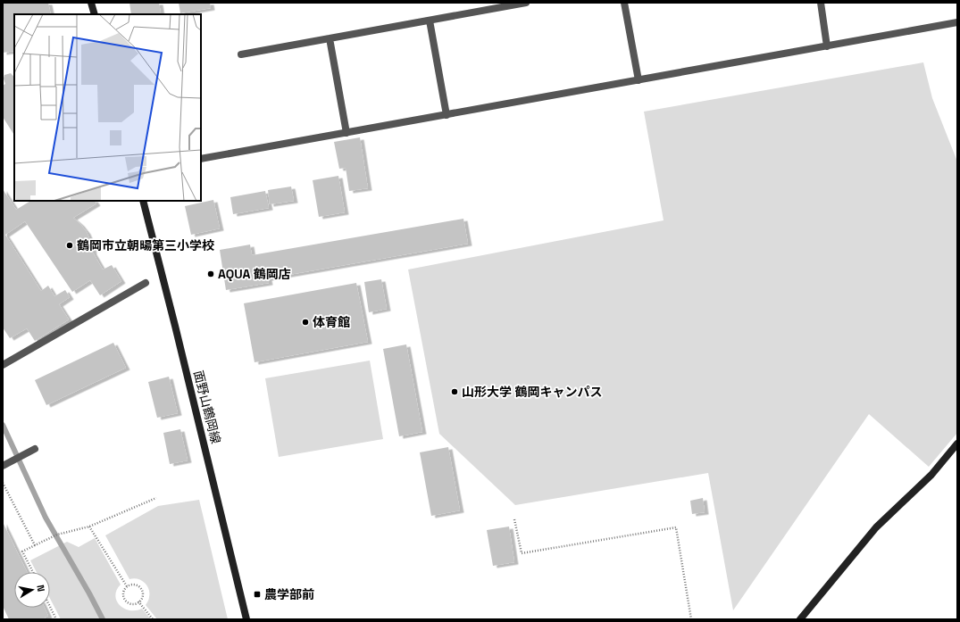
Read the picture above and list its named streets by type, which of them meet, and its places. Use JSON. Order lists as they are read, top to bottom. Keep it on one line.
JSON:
{"streets":{"main road":["面野山鶴岡線"]},"places":{"other":["鶴岡市立朝暘第三小学校","AQUA 鶴岡店","体育館","山形大学 鶴岡キャンパス"],"transit":["農学部前"]},"north":"right"}
